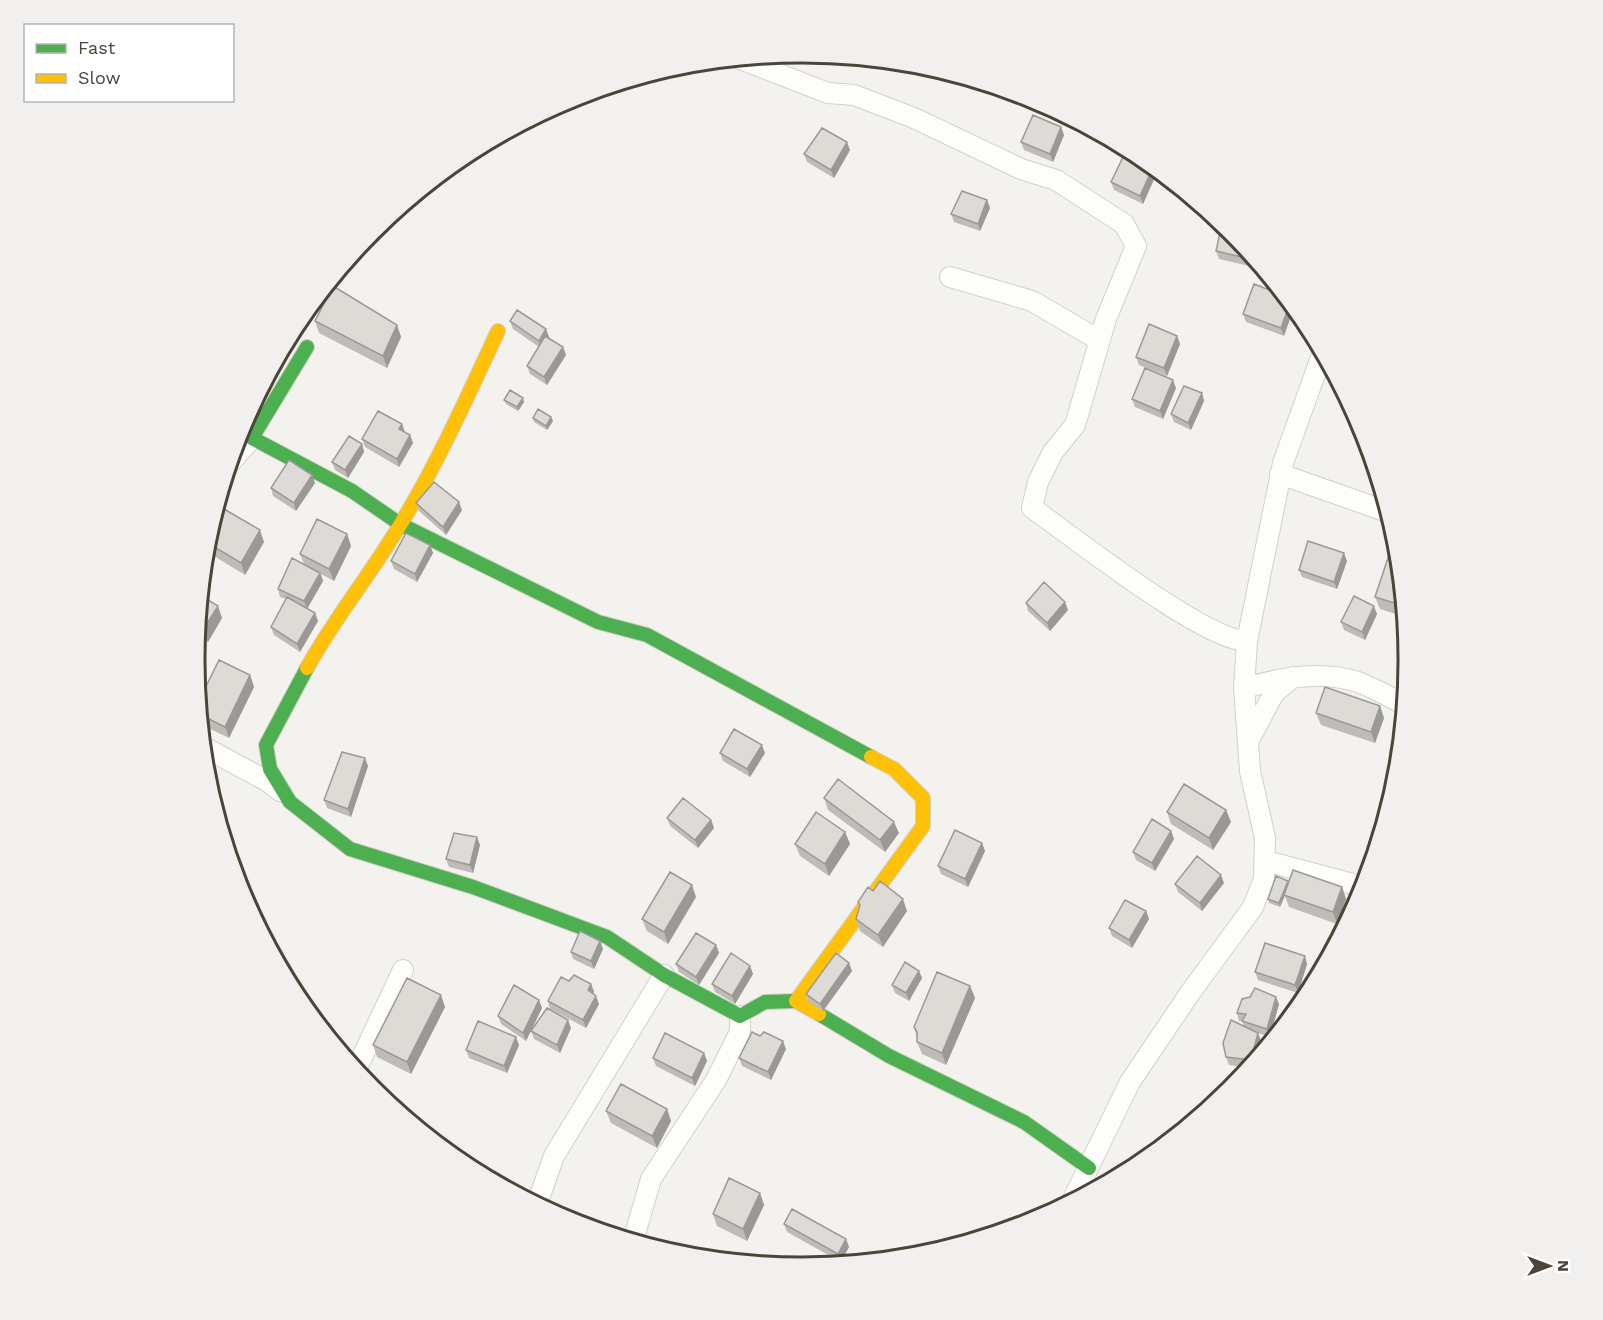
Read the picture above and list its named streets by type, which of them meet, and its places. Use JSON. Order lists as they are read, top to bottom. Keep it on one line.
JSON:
{"legend":["Fast","Slow"],"north":"right"}
